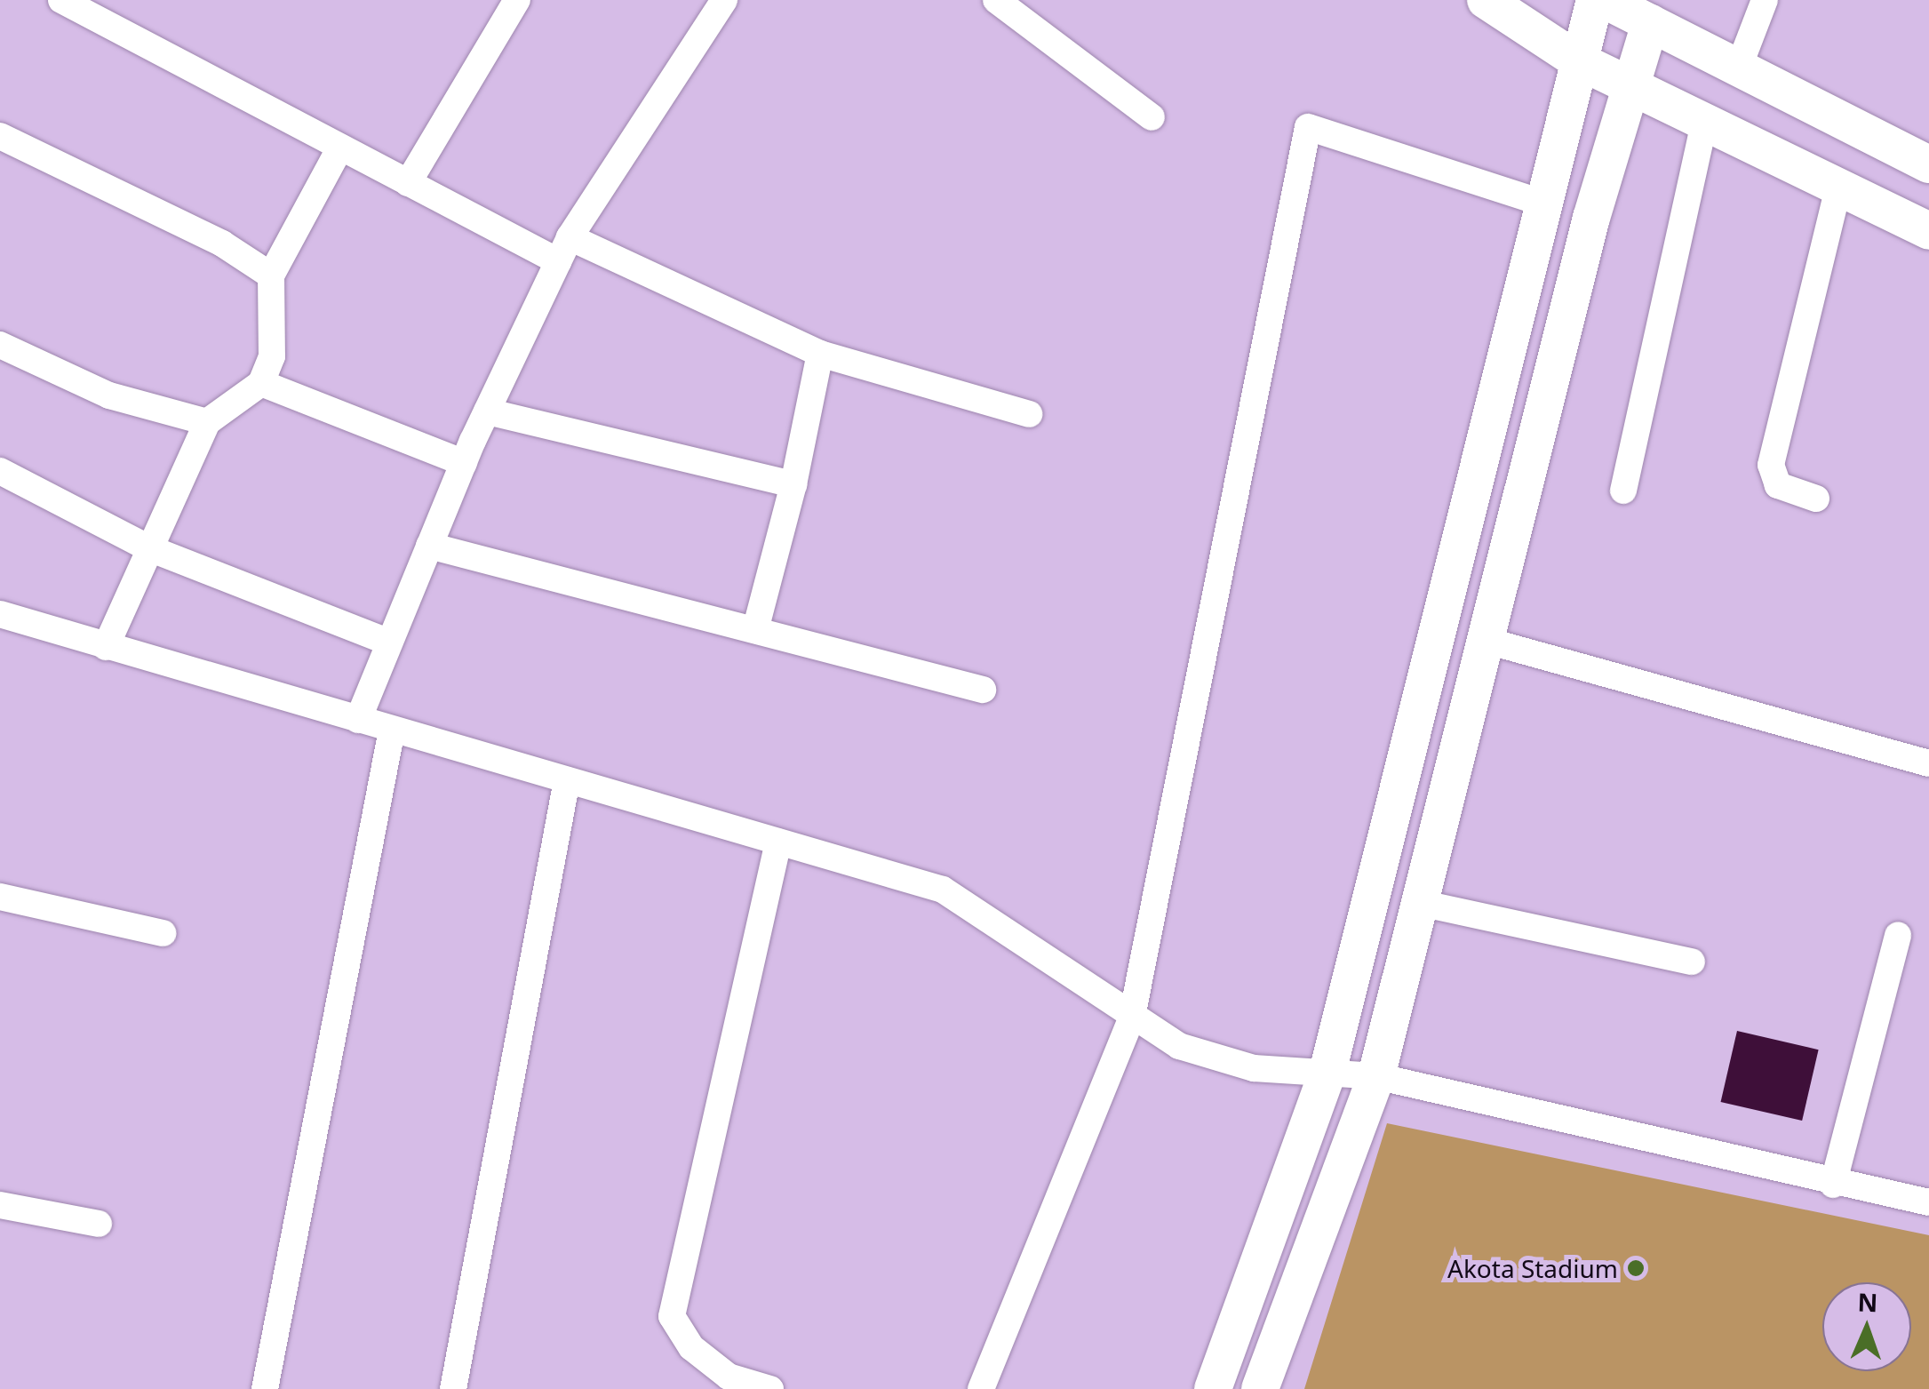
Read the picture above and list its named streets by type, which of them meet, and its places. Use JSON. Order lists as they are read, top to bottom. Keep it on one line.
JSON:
{"places":["Akota Stadium"],"north":"top"}
